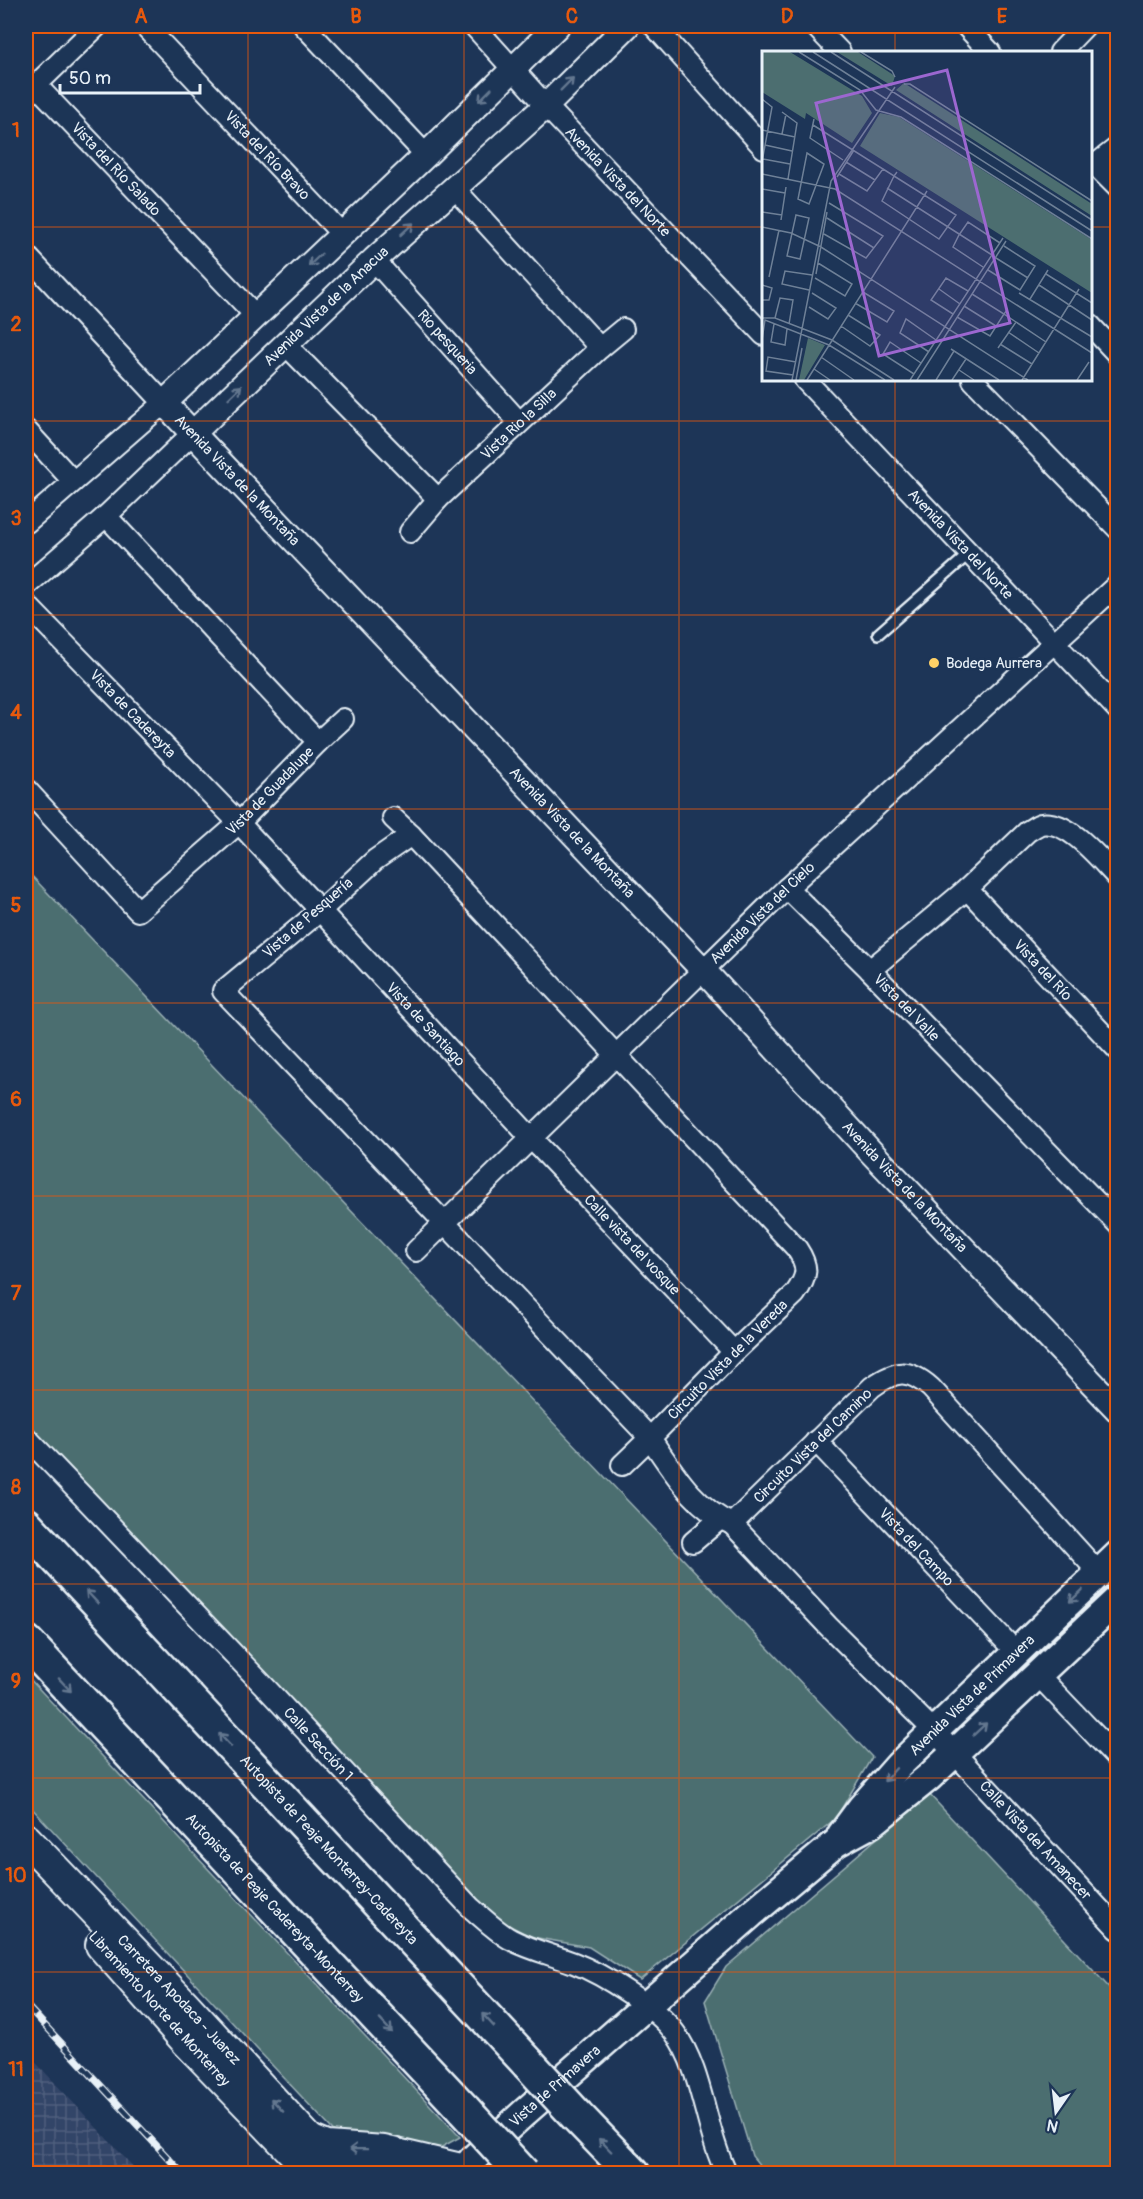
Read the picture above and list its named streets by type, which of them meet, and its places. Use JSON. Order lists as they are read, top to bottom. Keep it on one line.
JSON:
{"streets":{"highway":["Autopista de Peaje Monterrey-Cadereyta","Autopista de Peaje Cadereyta-Monterrey"],"main road":["Avenida Vista de Primavera","Carretera Apodaca - Juarez","Libramiento Norte de Monterrey","Vista de Primavera"],"street":["Vista del Río Bravo","Vista del Río Salado","Avenida Vista del Norte","Avenida Vista de la Anacua","Rio pesqueria","Vista Rio la Silla","Avenida Vista de la Montaña","Vista de Cadereyta","Vista de Guadalupe","Avenida Vista del Cielo","Vista de Pesquería","Vista del Río","Vista del Valle","Vista de Santiago","Calle vista del vosque","Circuito Vista de la Vereda","Circuito Vista del Camino","Vista del Campo","Calle Sección 1","Calle Vista del Amanecer"]},"crossings":[["Avenida Vista del Norte","Avenida Vista de la Anacua"],["Avenida Vista del Norte","Avenida Vista del Cielo"],["Avenida Vista de la Anacua","Rio pesqueria"],["Avenida Vista de la Anacua","Avenida Vista de la Montaña"],["Avenida Vista de la Anacua","Vista de Guadalupe"],["Rio pesqueria","Vista Rio la Silla"],["Avenida Vista de la Montaña","Avenida Vista del Cielo"],["Vista de Cadereyta","Vista de Guadalupe"],["Vista de Cadereyta","Vista de Pesquería"],["Vista de Cadereyta","Vista de Santiago"],["Avenida Vista del Cielo","Vista de Pesquería"],["Avenida Vista del Cielo","Vista de Santiago"],["Avenida Vista del Cielo","Calle vista del vosque"],["Avenida Vista del Cielo","Circuito Vista de la Vereda"],["Vista de Pesquería","Vista de Santiago"],["Vista del Río","Vista del Valle"],["Vista de Santiago","Calle vista del vosque"],["Calle vista del vosque","Circuito Vista de la Vereda"],["Circuito Vista del Camino","Vista del Campo"],["Circuito Vista del Camino","Avenida Vista de Primavera"],["Vista del Campo","Avenida Vista de Primavera"],["Avenida Vista de Primavera","Calle Sección 1"],["Avenida Vista de Primavera","Calle Vista del Amanecer"],["Avenida Vista de Primavera","Vista de Primavera"],["Calle Sección 1","Vista de Primavera"],["Carretera Apodaca - Juarez","Libramiento Norte de Monterrey"]],"one_way":["Autopista de Peaje Monterrey-Cadereyta","Autopista de Peaje Cadereyta-Monterrey","Carretera Apodaca - Juarez"],"places":["Bodega Aurrera"],"scale_bar":"50 m","north":"bottom","grid":{"columns":["A","B","C","D","E"],"rows":["1","2","3","4","5","6","7","8","9","10","11"]}}
